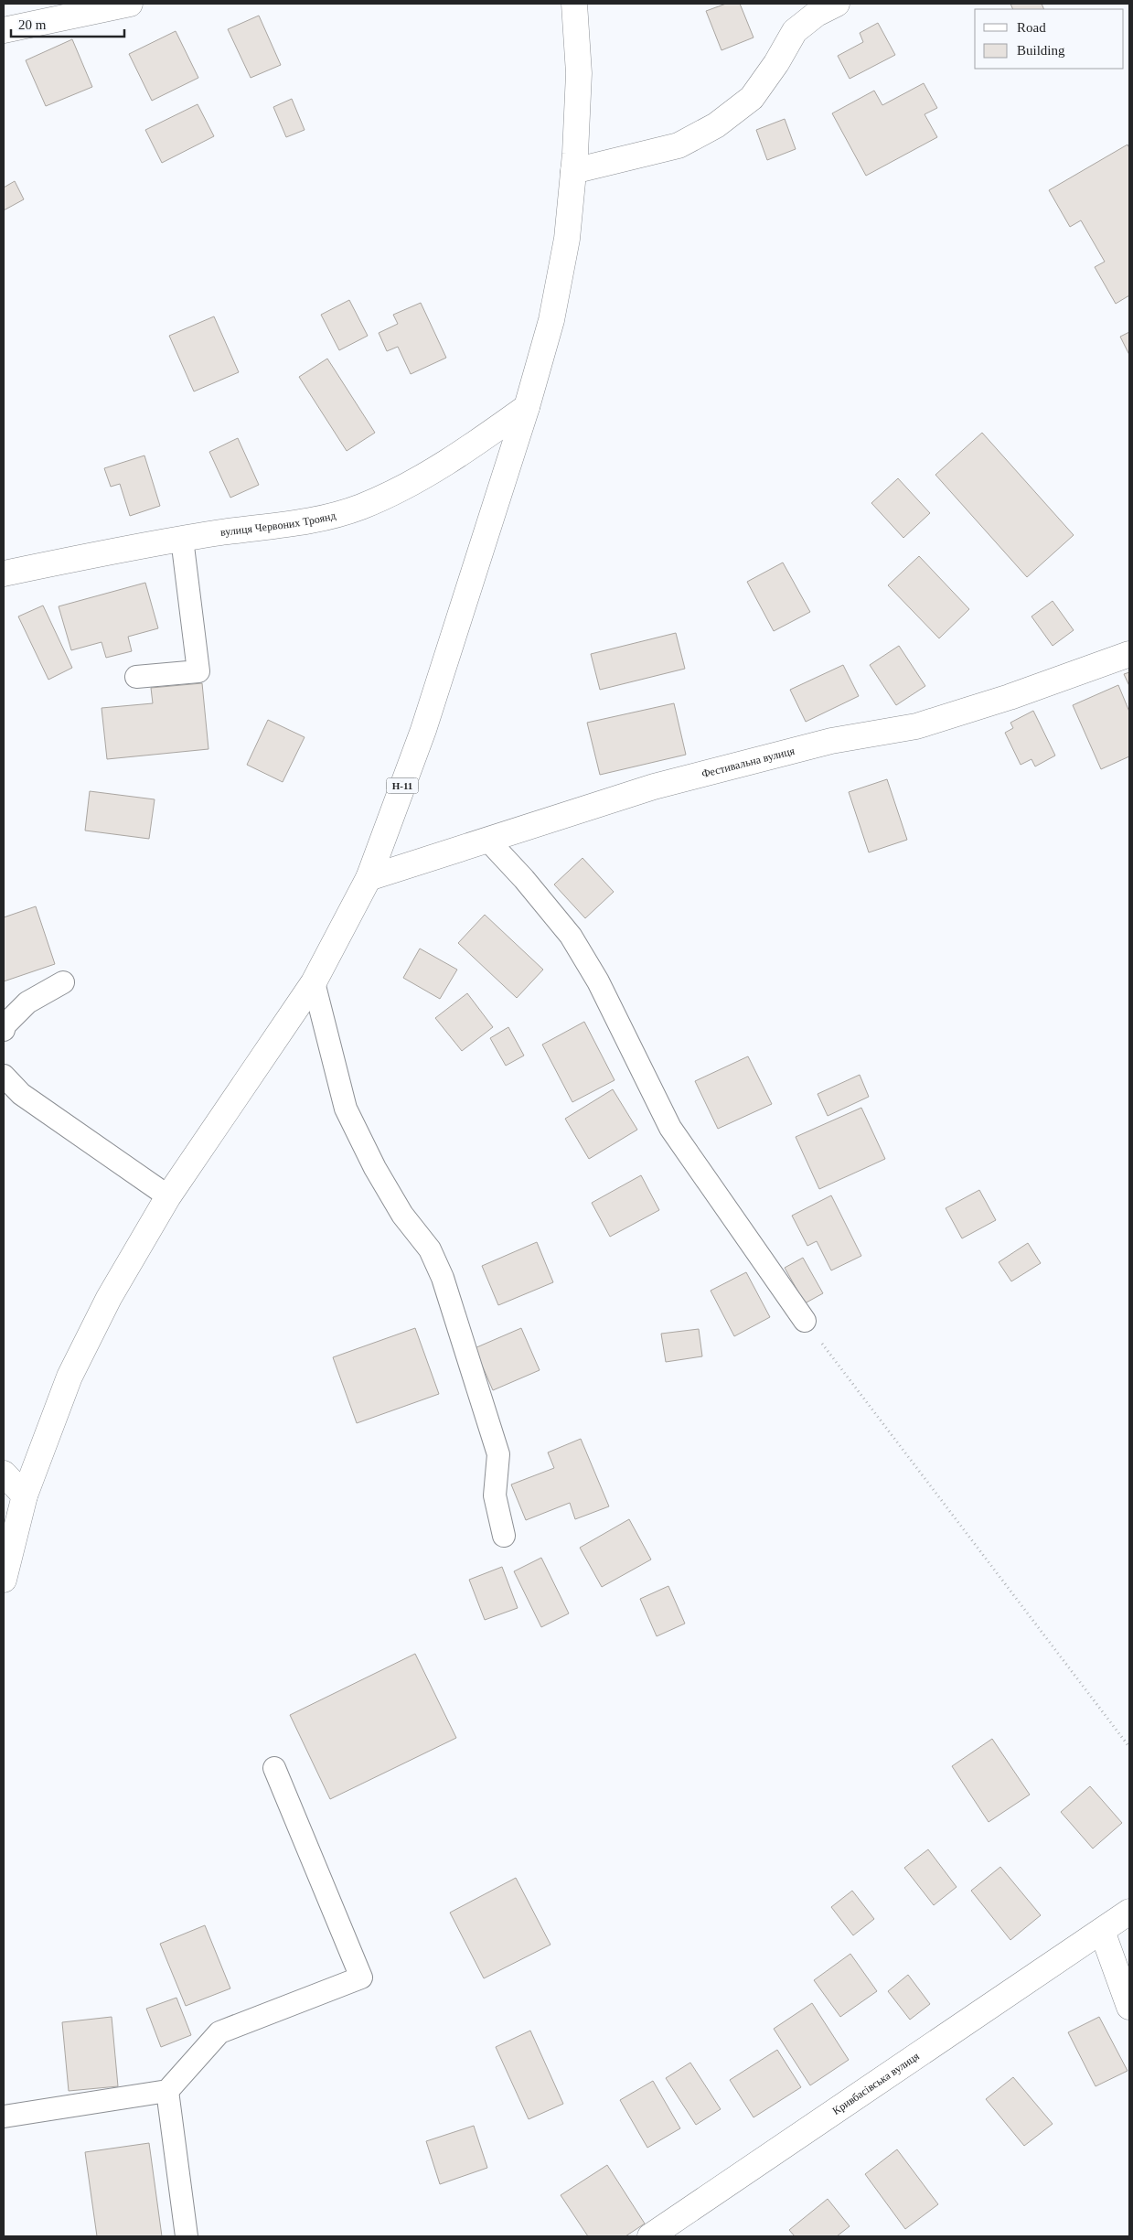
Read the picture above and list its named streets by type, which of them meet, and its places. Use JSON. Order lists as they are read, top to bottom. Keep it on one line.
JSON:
{"streets":{"street":["вулиця Червоних Троянд","Фестивальна вулиця","Н-11","Кривбасівська вулиця"]},"crossings":[["вулиця Червоних Троянд","Н-11"],["Фестивальна вулиця","Н-11"]],"legend":["Road","Building"],"scale_bar":"20 m"}
